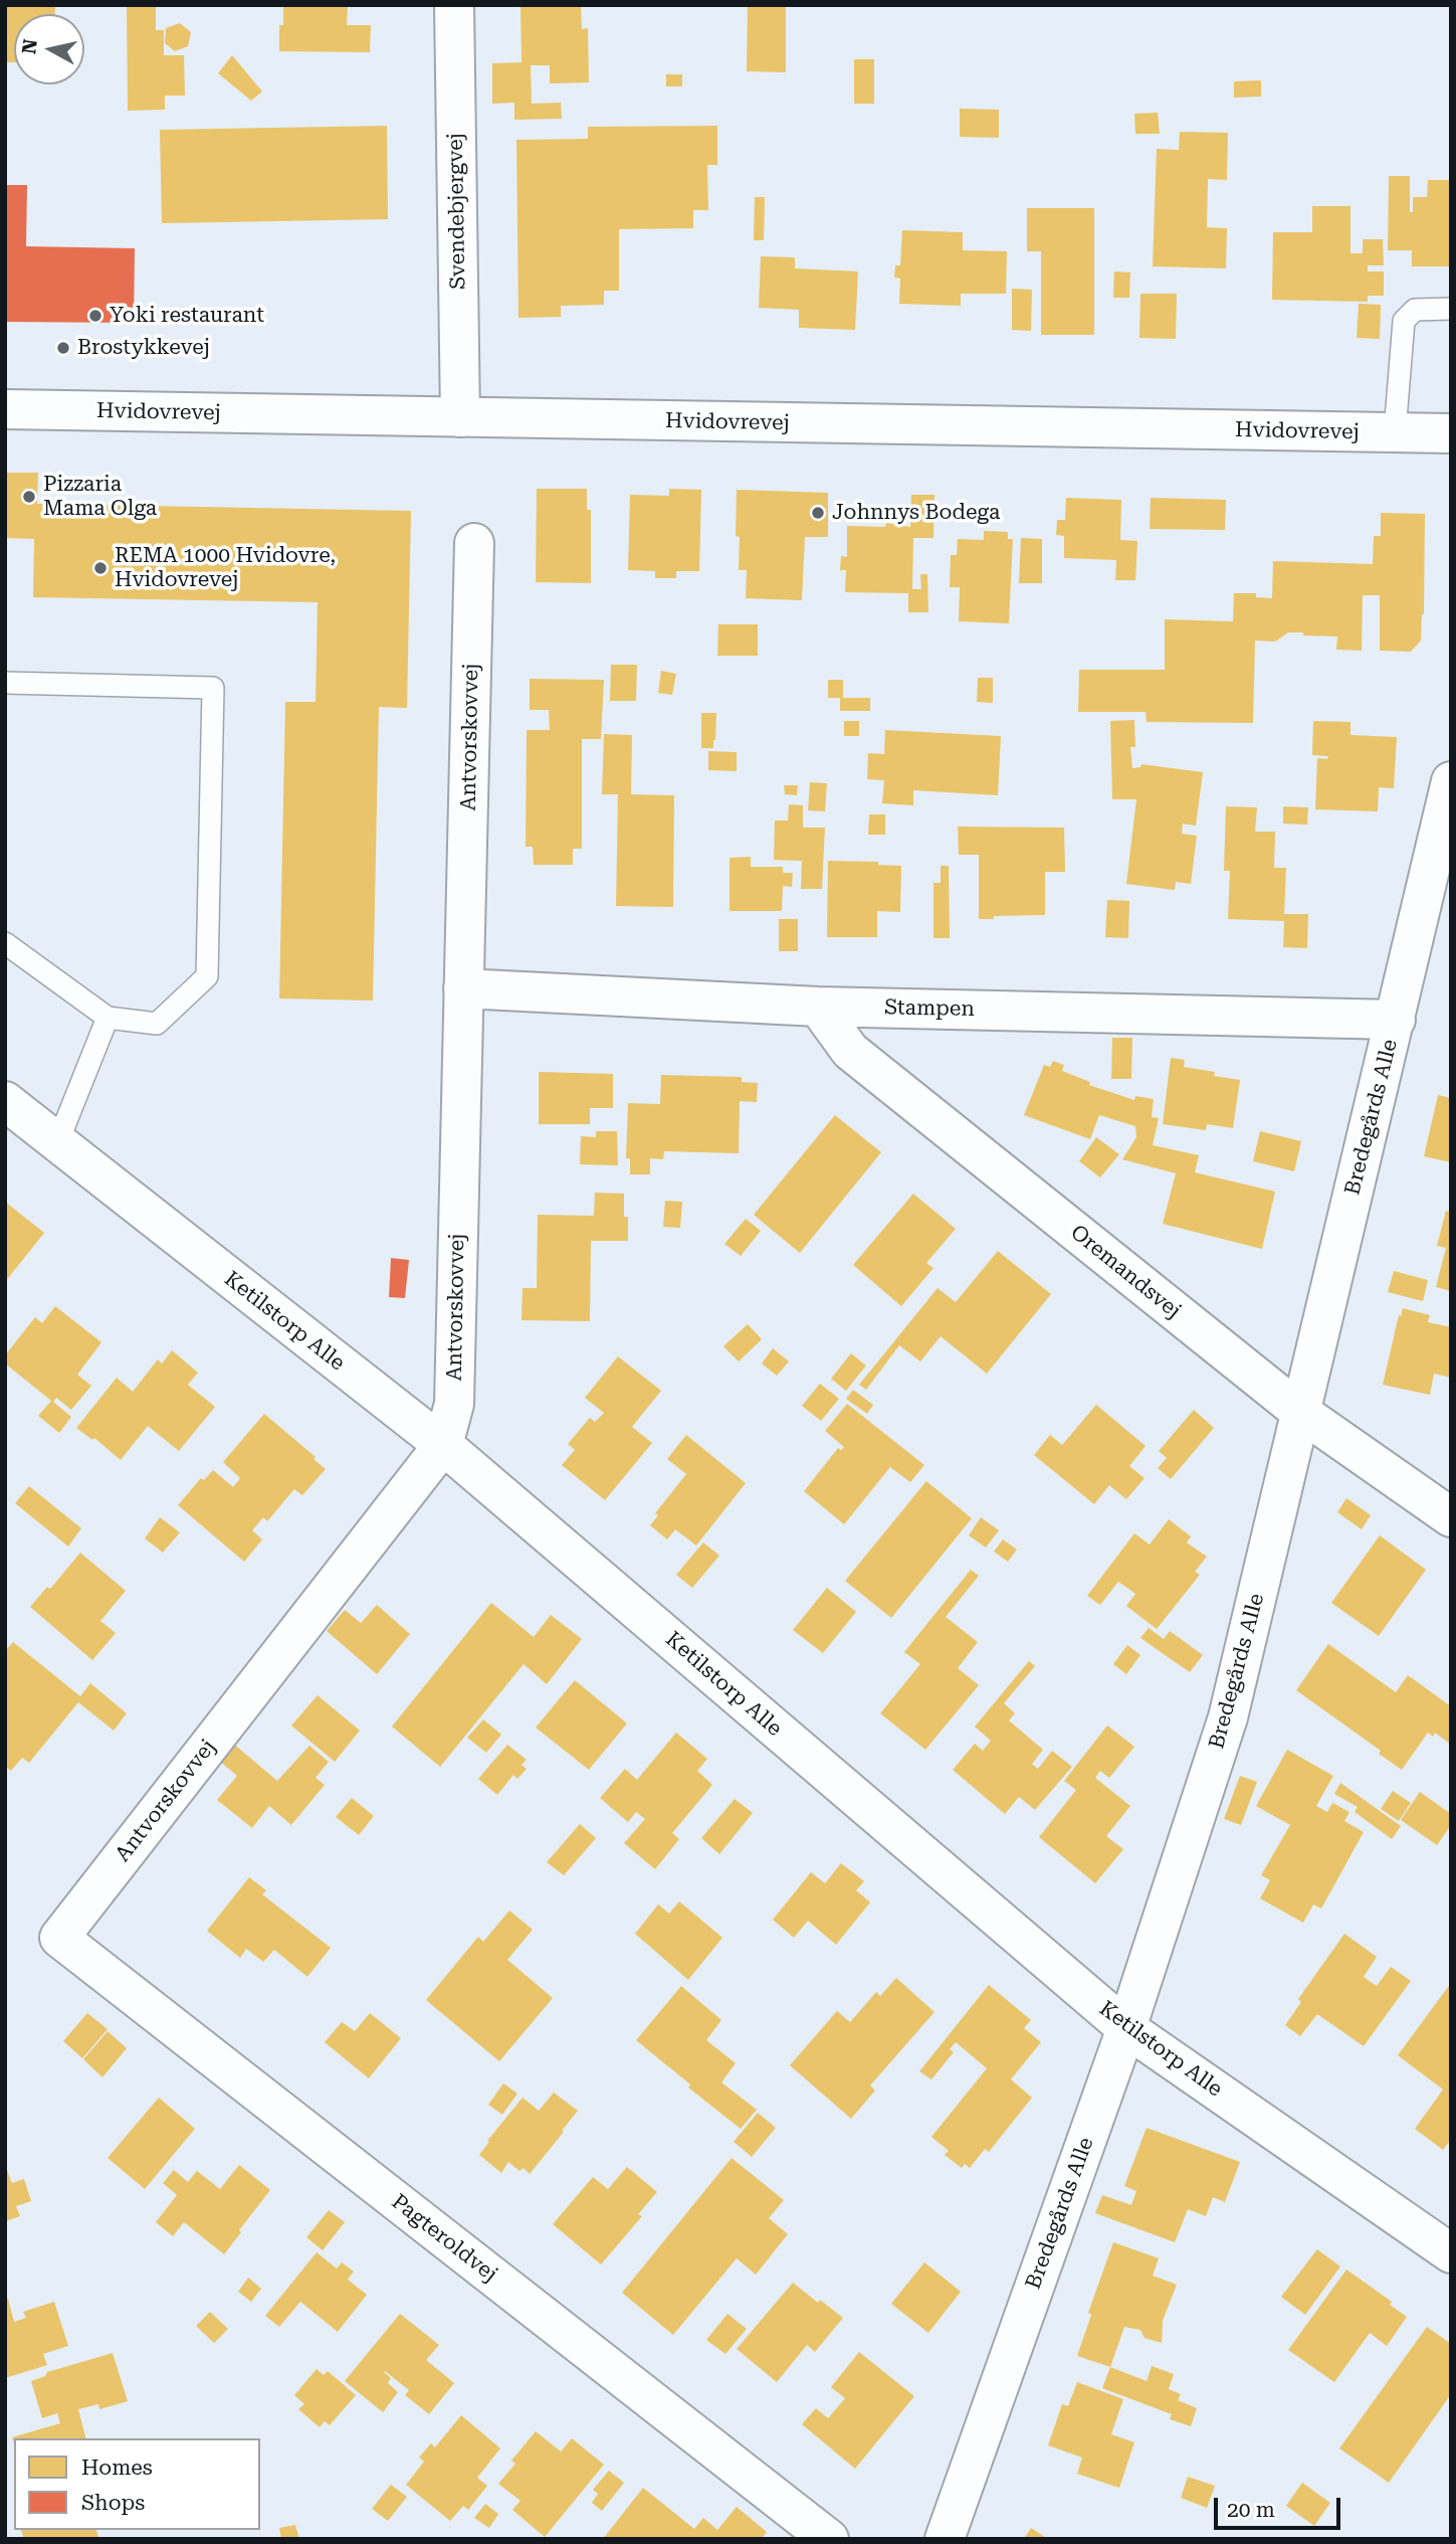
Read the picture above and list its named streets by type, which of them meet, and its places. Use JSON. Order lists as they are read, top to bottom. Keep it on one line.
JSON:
{"streets":{"street":["Svendebjergvej","Hvidovrevej","Antvorskovvej","Stampen","Bredegårds Alle","Oremandsvej","Ketilstorp Alle","Pagteroldvej"]},"crossings":[["Svendebjergvej","Hvidovrevej"],["Antvorskovvej","Stampen"],["Antvorskovvej","Ketilstorp Alle"],["Antvorskovvej","Pagteroldvej"],["Stampen","Bredegårds Alle"],["Stampen","Oremandsvej"],["Bredegårds Alle","Oremandsvej"],["Bredegårds Alle","Ketilstorp Alle"]],"places":["Yoki restaurant","Brostykkevej","Pizzaria Mama Olga","Johnnys Bodega","REMA 1000 Hvidovre, Hvidovrevej"],"legend":["Homes","Shops"],"scale_bar":"20 m","north":"left"}
